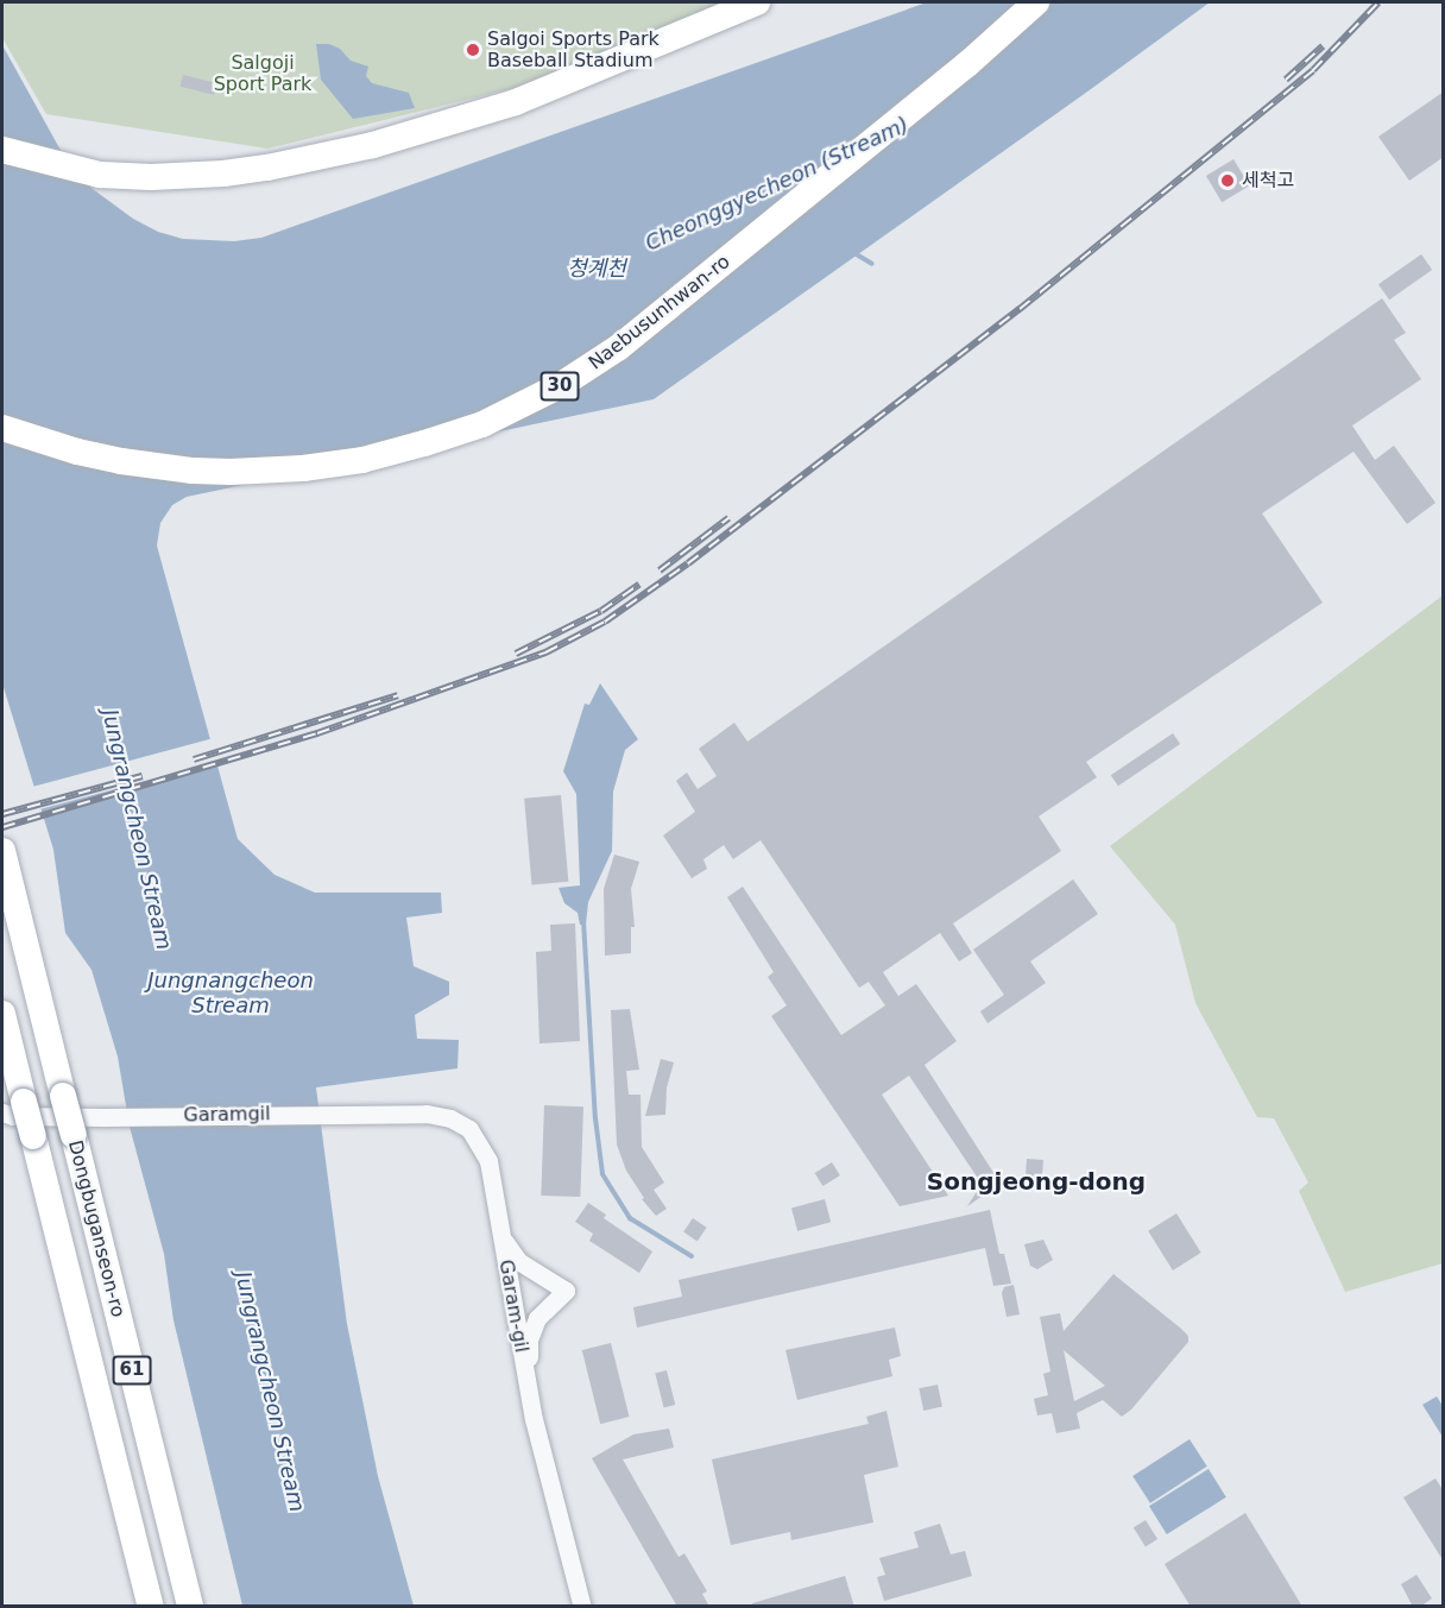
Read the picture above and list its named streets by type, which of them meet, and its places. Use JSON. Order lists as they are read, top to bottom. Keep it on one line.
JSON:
{"streets":{"highway":["Naebusunhwan-ro","30","Dongbuganseon-ro","61"],"street":["Garamgil","Garam-gil"]},"crossings":[["Garamgil","Dongbuganseon-ro"],["Garamgil","Garam-gil"]],"districts":["Songjeong-dong"],"water":["Cheonggyecheon (Stream)","청계천","Jungrangcheon Stream","Jungnangcheon Stream"],"parks":["Salgoji Sport Park"],"places":["Salgoi Sports Park Baseball Stadium","세척고"]}
